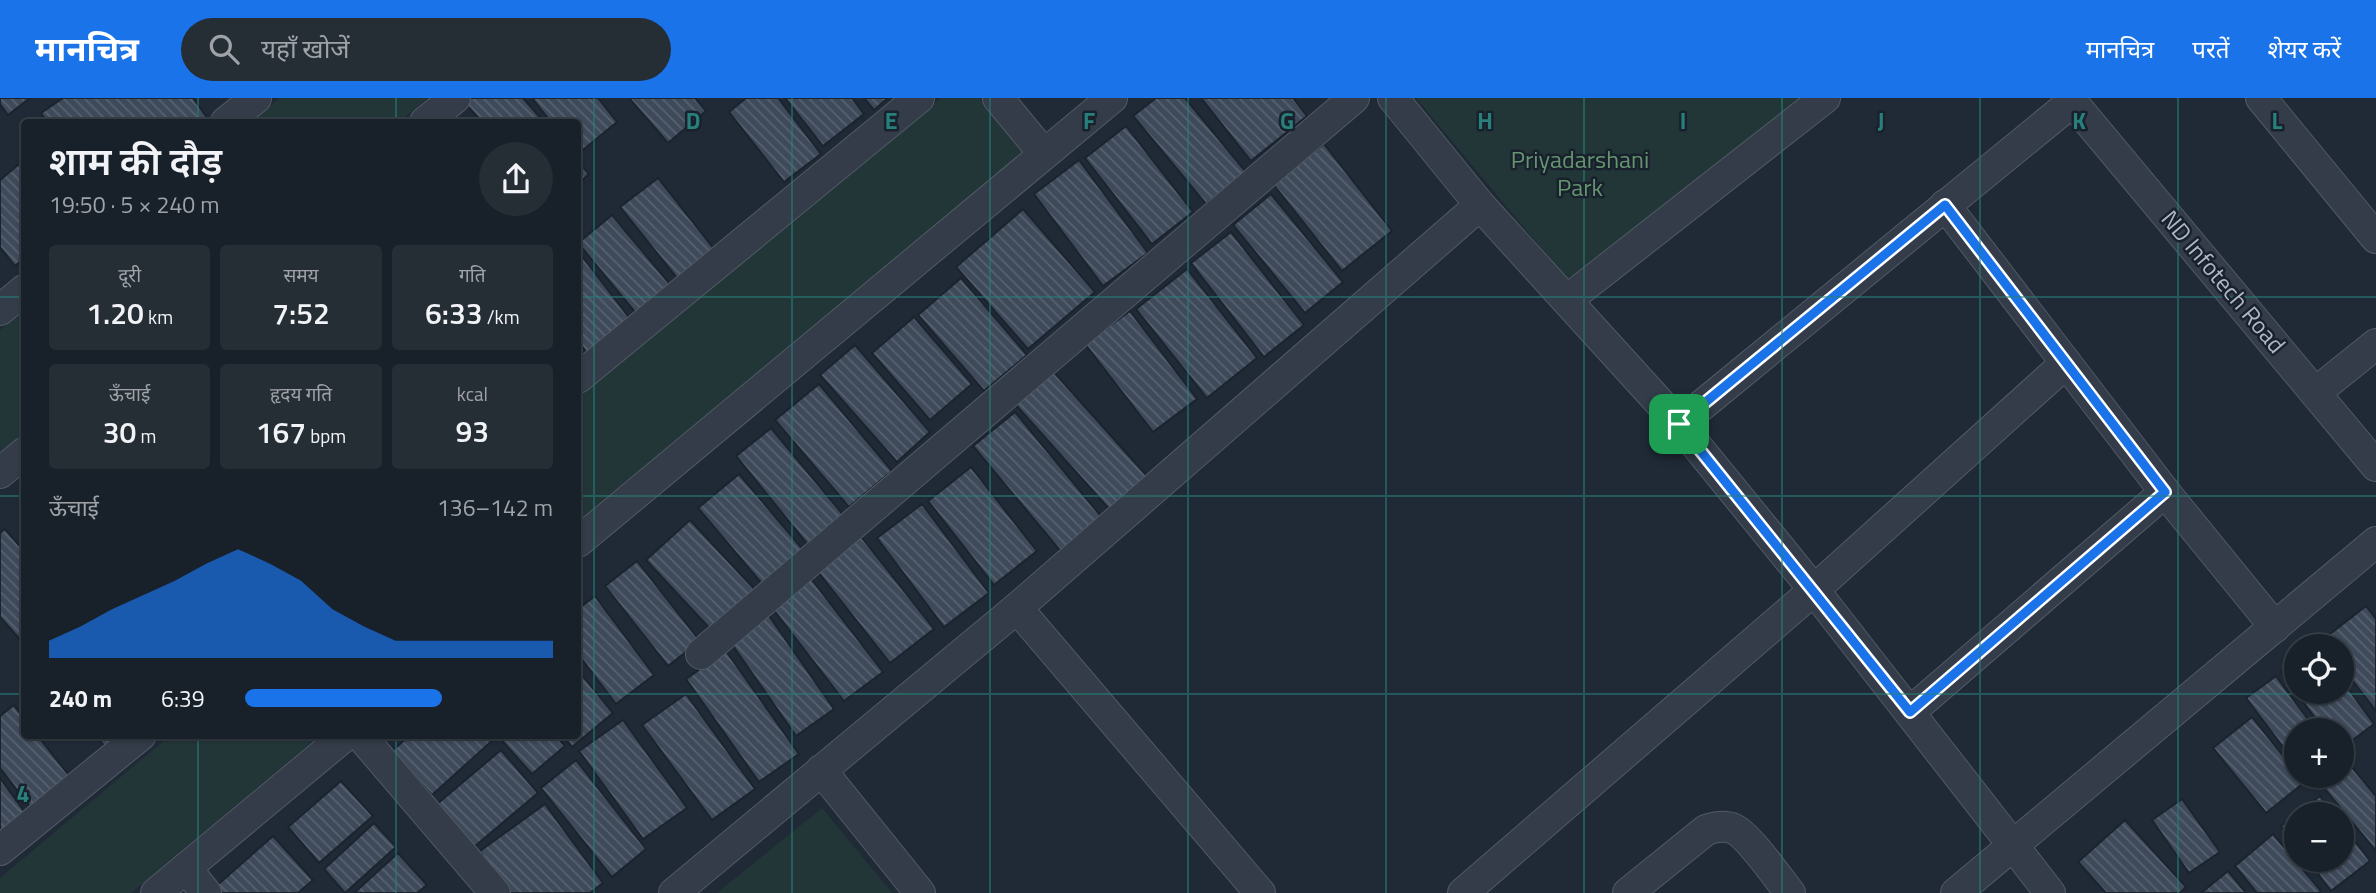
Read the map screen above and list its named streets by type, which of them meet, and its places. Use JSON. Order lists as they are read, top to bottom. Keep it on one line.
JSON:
{"streets":{"street":["ND Infotech Road"]},"parks":["Priyadarshani Park"],"page":{"header":"मानचित्र","search":"यहाँ खोजें","nav":["मानचित्र","परतें","शेयर करें"],"heading":["शाम की दौड़","19:50 · 5 × 240 m"],"stats":[["दूरी","1.20 km"],["समय","7:52"],["गति","6:33 /km"],["ऊँचाई","30 m"],["हृदय गति","167 bpm"],["kcal","93"]],"chart":["ऊँचाई","136–142 m"],"map_buttons":["+","−"],"list":[{"name":"240 m","note":"6:39"}]},"grid":{"columns":["D","E","F","G","H","I","J","K","L"],"rows":["4"]}}
